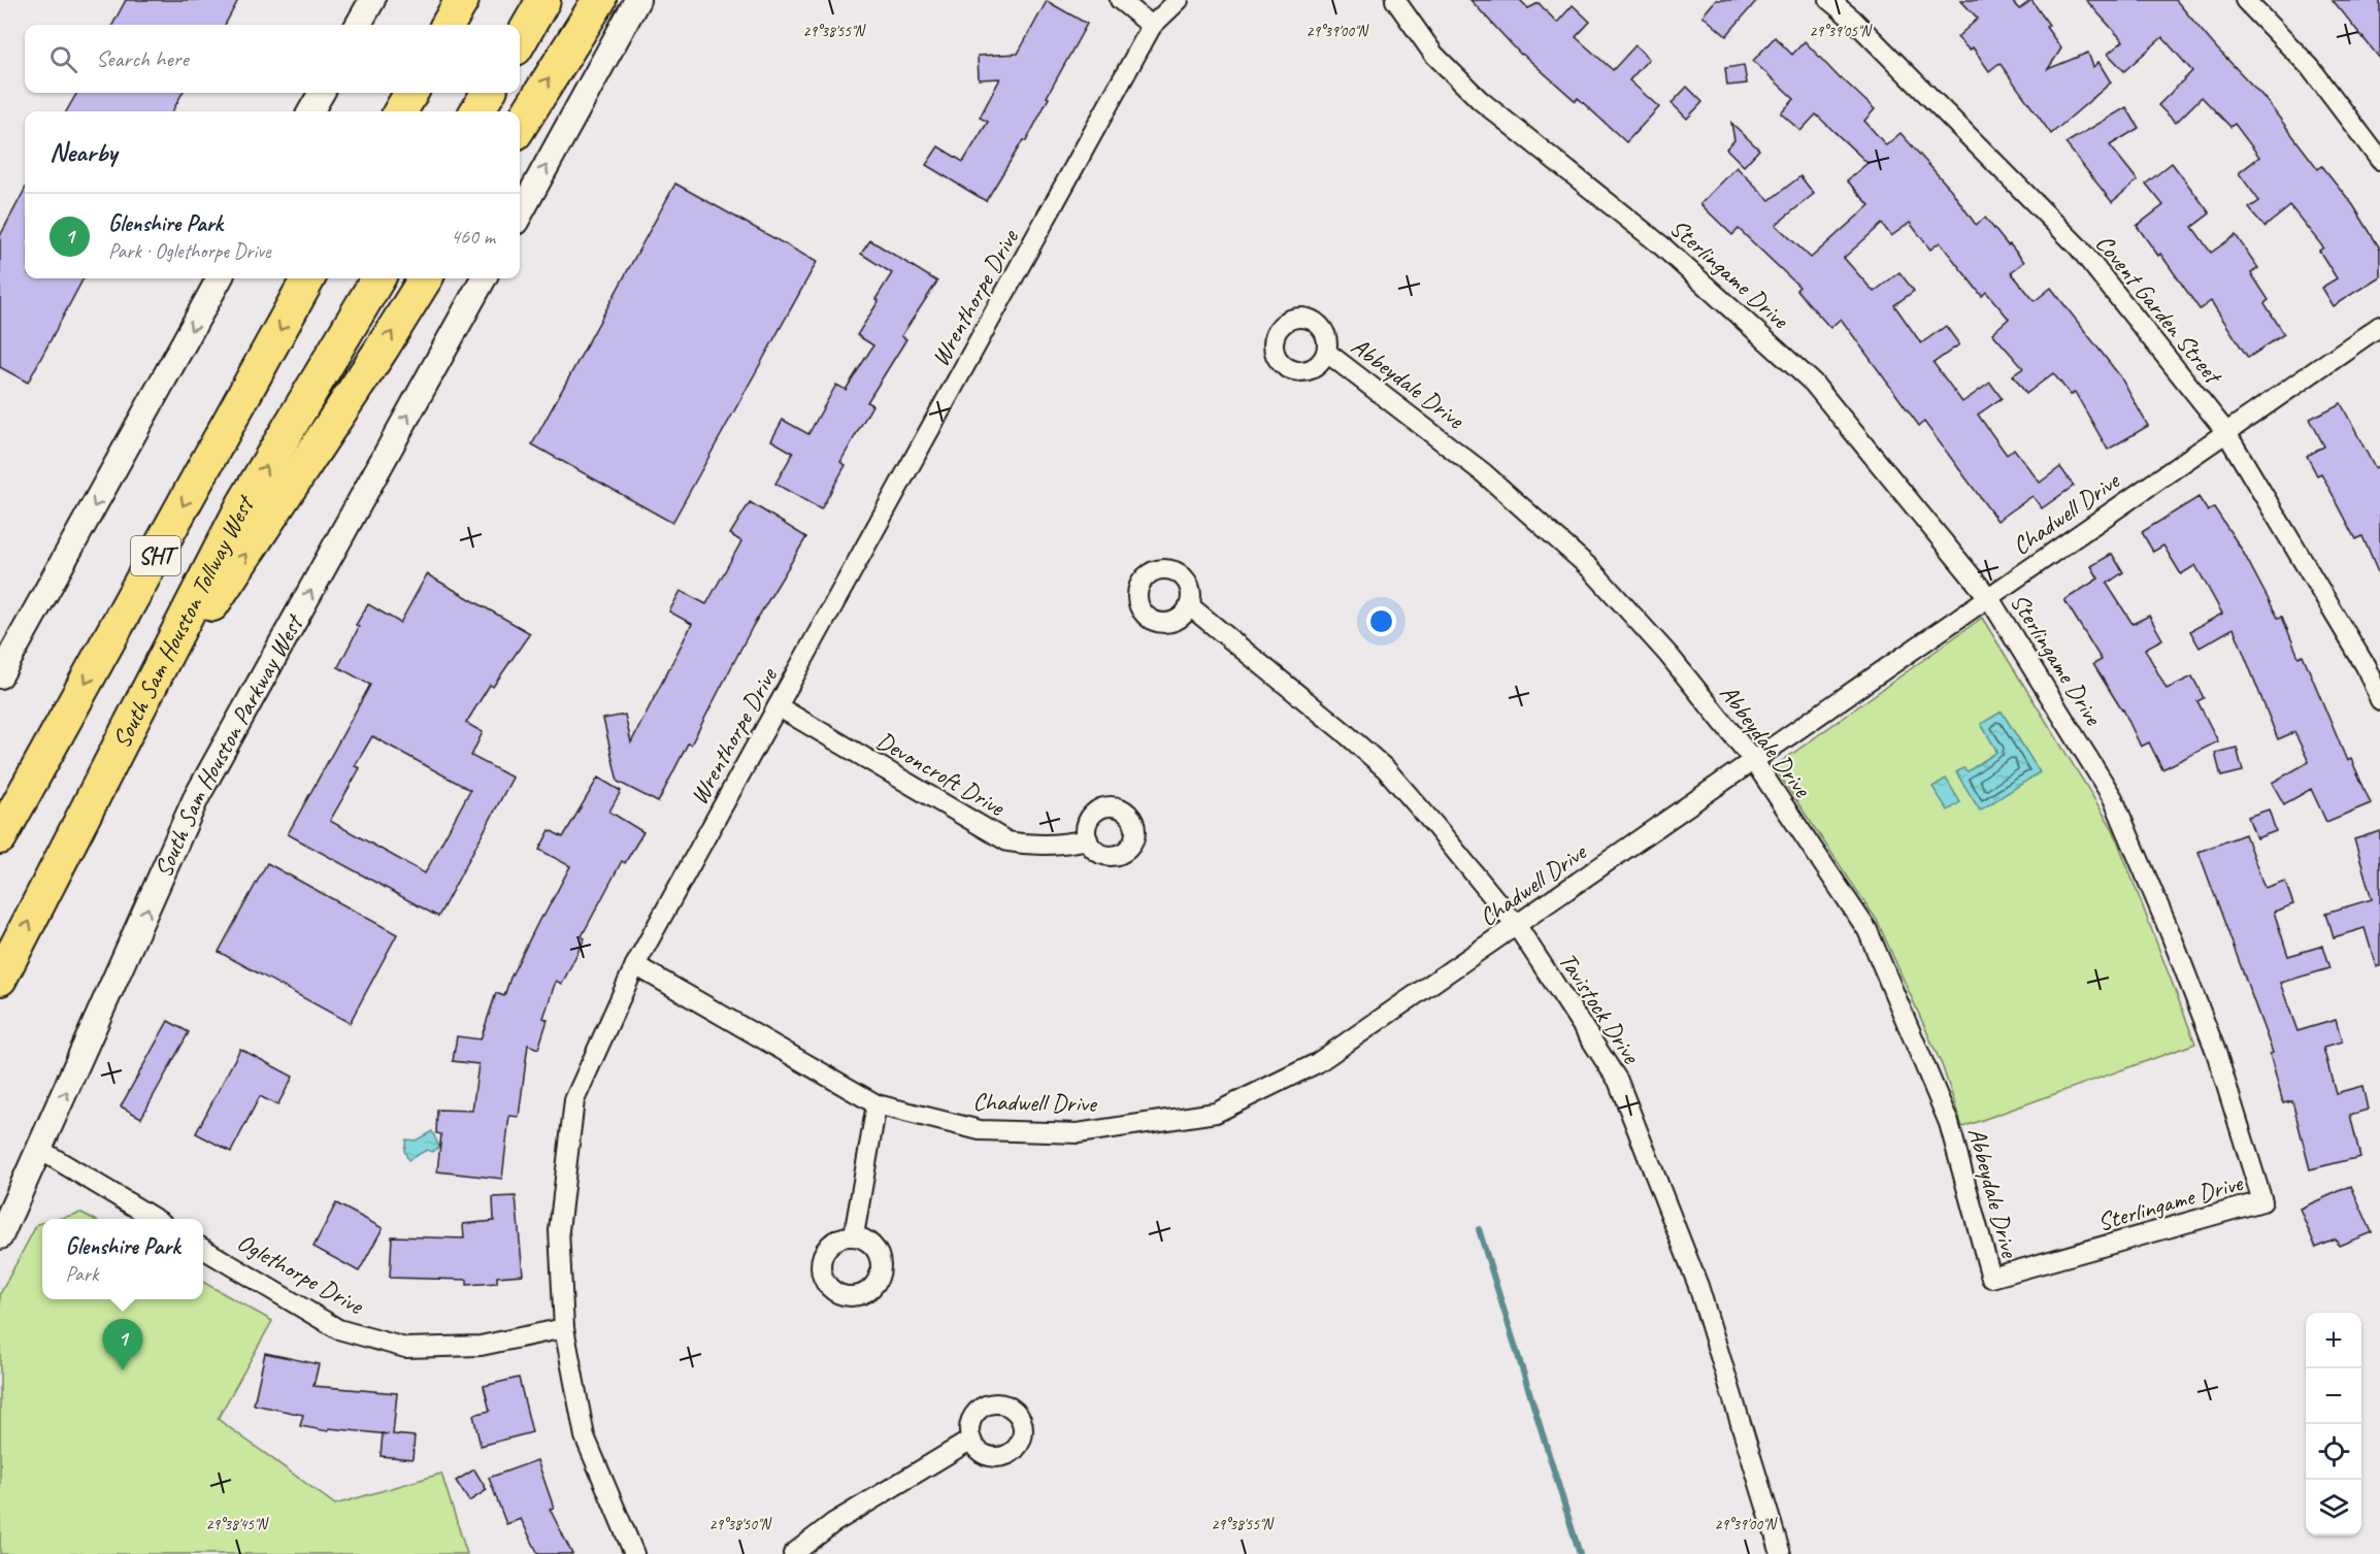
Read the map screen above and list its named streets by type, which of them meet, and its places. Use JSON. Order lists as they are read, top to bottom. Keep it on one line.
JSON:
{"streets":{"highway":["SHT","South Sam Houston Tollway West"],"main road":["South Sam Houston Parkway West"],"street":["Sterlingame Drive","Wrenthorpe Drive","Covent Garden Street","Abbeydale Drive","Chadwell Drive","Devoncroft Drive","Tavistock Drive","Oglethorpe Drive"]},"crossings":[["Sterlingame Drive","Abbeydale Drive"],["Sterlingame Drive","Chadwell Drive"],["Wrenthorpe Drive","Chadwell Drive"],["Wrenthorpe Drive","Devoncroft Drive"],["Wrenthorpe Drive","Oglethorpe Drive"],["Covent Garden Street","Chadwell Drive"],["Abbeydale Drive","Chadwell Drive"],["Chadwell Drive","Tavistock Drive"]],"one_way":["South Sam Houston Parkway West"],"page":{"search":"Search here","heading":"Nearby","list":[{"mark":"1","name":"Glenshire Park","note":"Park · Oglethorpe Drive","value":"460 m"}],"popup":["Glenshire Park","Park"],"map_buttons":["+","−"],"pins":"1"},"coordinates":["29°38'55\"N","29°39'00\"N","29°39'05\"N","29°38'45\"N","29°38'50\"N"]}
